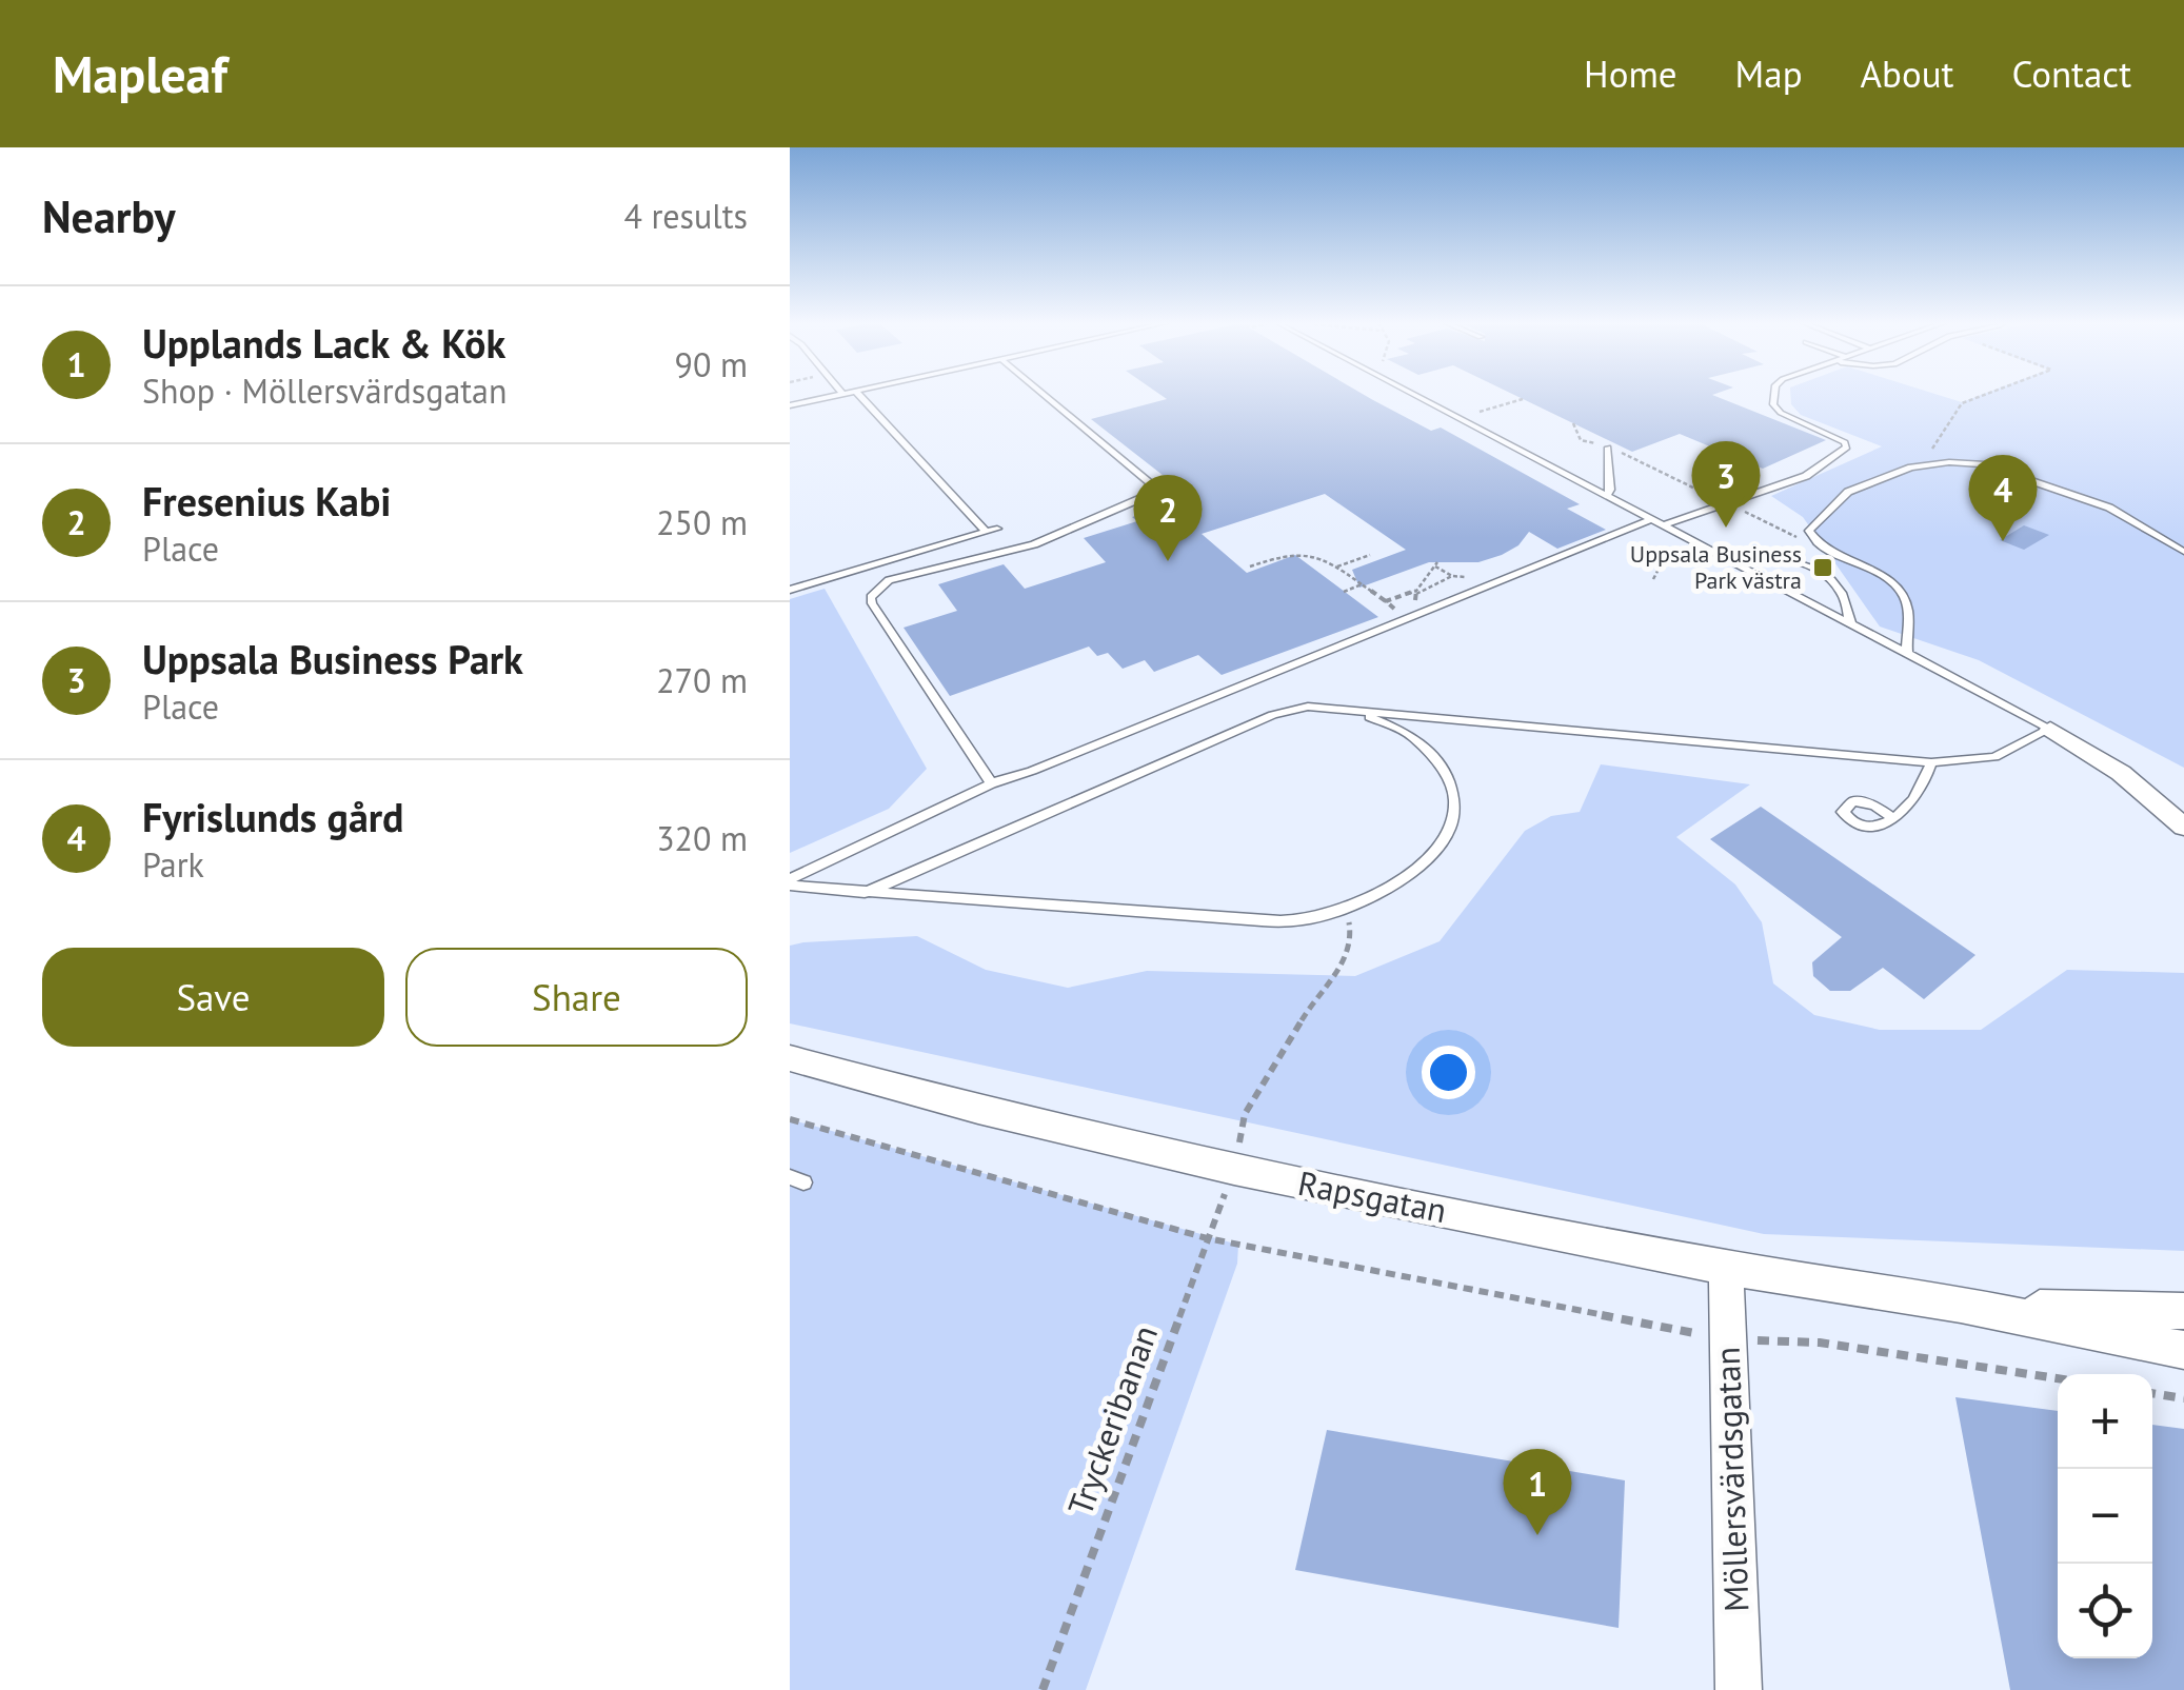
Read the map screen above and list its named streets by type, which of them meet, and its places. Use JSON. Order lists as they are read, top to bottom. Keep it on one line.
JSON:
{"streets":{"street":["Rapsgatan","Möllersvärdsgatan"],"path":["Tryckeribanan"]},"crossings":[["Rapsgatan","Tryckeribanan"],["Rapsgatan","Möllersvärdsgatan"]],"places":{"transit":["Uppsala Business Park västra"]},"page":{"header":"Mapleaf","nav":["Home","Map","About","Contact"],"heading":["Nearby","4 results"],"list":[{"mark":"1","name":"Upplands Lack & Kök","note":"Shop · Möllersvärdsgatan","value":"90 m"},{"mark":"2","name":"Fresenius Kabi","note":"Place","value":"250 m"},{"mark":"3","name":"Uppsala Business Park","note":"Place","value":"270 m"},{"mark":"4","name":"Fyrislunds gård","note":"Park","value":"320 m"}],"pins":["3","4","2","1"],"buttons":["Save","Share"],"map_buttons":["+","−"]}}
